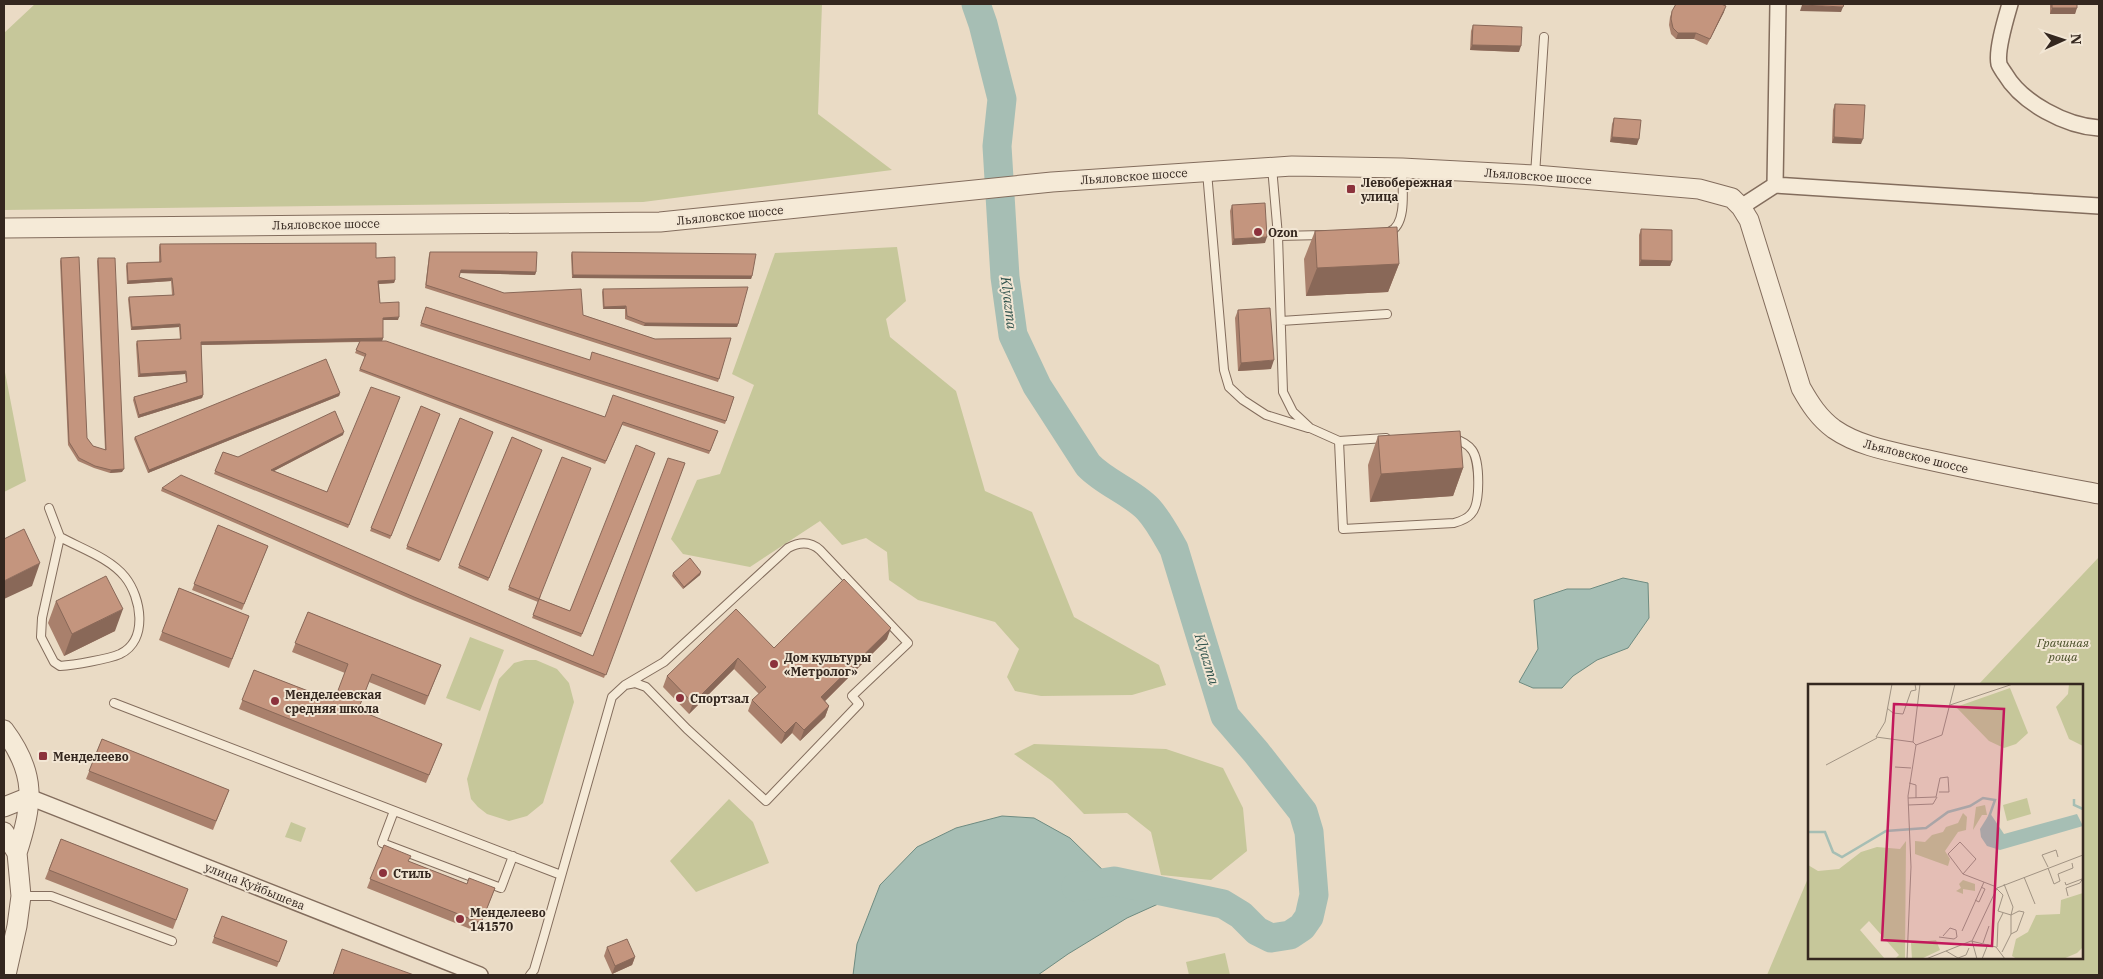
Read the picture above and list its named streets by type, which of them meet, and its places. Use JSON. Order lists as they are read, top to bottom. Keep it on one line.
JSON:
{"streets":{"street":["Льяловское шоссе","улица Куйбышева"]},"water":["Klyazma"],"parks":["Грачиная роща"],"places":{"transit":["Левобережная улица","Менделеево"],"other":["Ozon","Дом культуры «Метролог»","Спортзал","Менделеевская средняя школа","Стиль","Менделеево 141570"]},"north":"right"}
